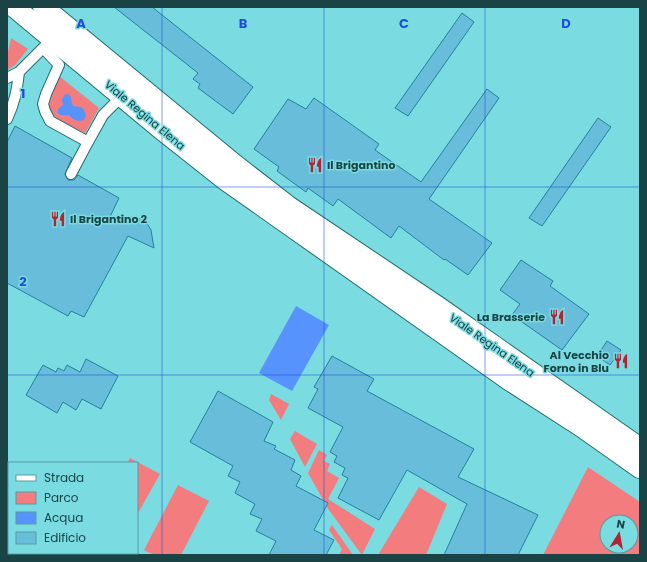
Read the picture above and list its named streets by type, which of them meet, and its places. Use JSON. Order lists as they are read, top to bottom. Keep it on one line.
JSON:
{"streets":{"street":["Viale Regina Elena"]},"places":{"restaurant":["Il Brigantino","Il Brigantino 2","La Brasserie","Al Vecchio Forno in Blu"]},"legend":["Strada","Parco","Acqua","Edificio"],"north":"top","grid":{"columns":["A","B","C","D"],"rows":["1","2"]}}
